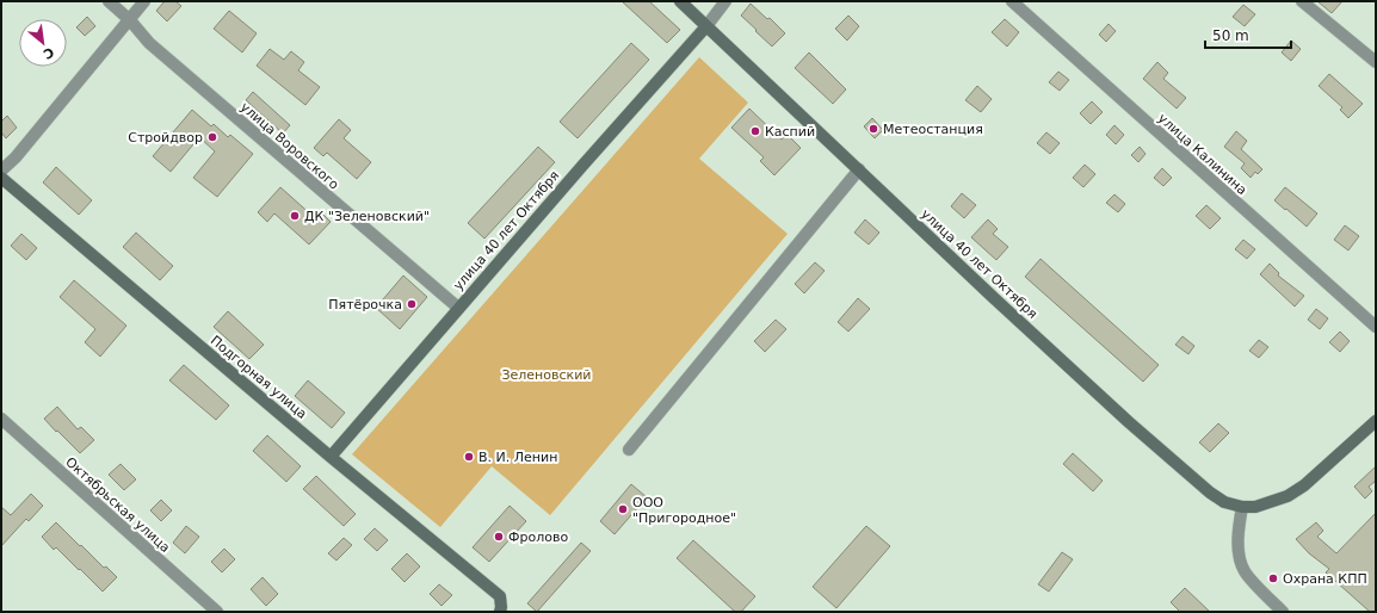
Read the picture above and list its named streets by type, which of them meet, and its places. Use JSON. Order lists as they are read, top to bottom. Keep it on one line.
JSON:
{"streets":{"street":["улица Воровского","улица Калинина","улица 40 лет Октября","Подгорная улица","Октябрьская улица"]},"crossings":[["улица Воровского","улица 40 лет Октября"],["улица 40 лет Октября","Подгорная улица"]],"parks":["Зеленовский"],"places":["Метеостанция","Каспий","Стройдвор","ДК \"Зеленовский\"","Пятёрочка","В. И. Ленин","ООО \"Пригородное\"","Фролово","Охрана КПП"],"scale_bar":"50 m","north":"bottom right"}
